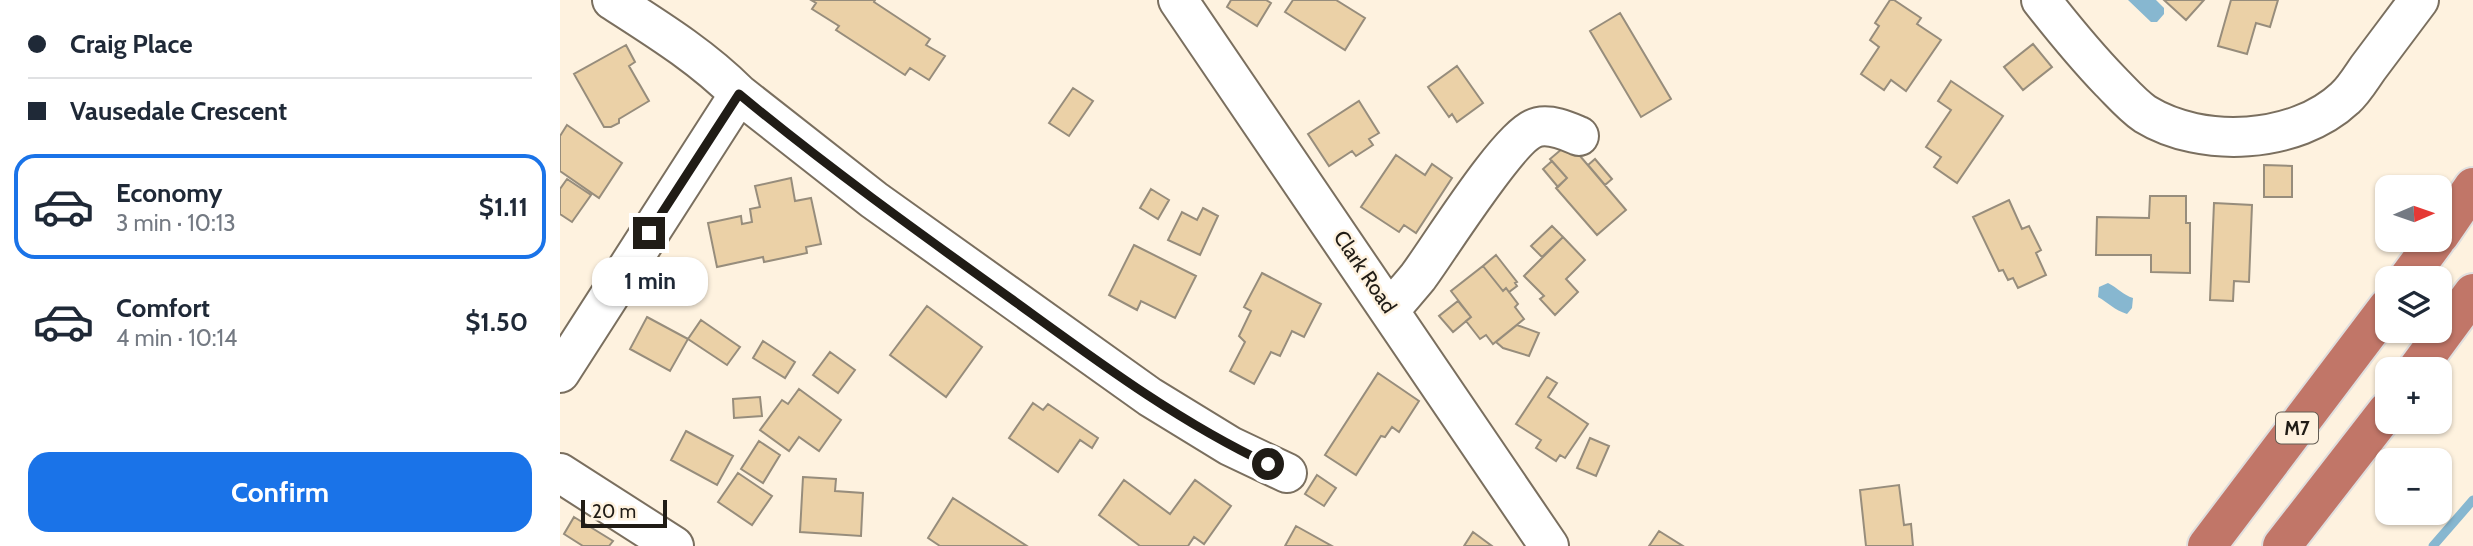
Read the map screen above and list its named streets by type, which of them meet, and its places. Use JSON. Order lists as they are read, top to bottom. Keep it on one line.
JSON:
{"streets":{"highway":["M7"],"street":["Clark Road"]},"scale_bar":"20 m","north":"right","page":{"banner":["Craig Place","Vausedale Crescent"],"list":[{"name":"Economy","note":"3 min · 10:13","value":"$1.11"},{"name":"Comfort","note":"4 min · 10:14","value":"$1.50"}],"map_buttons":["+","−"],"bubble":"1 min","buttons":"Confirm","scale":"20 m"}}
